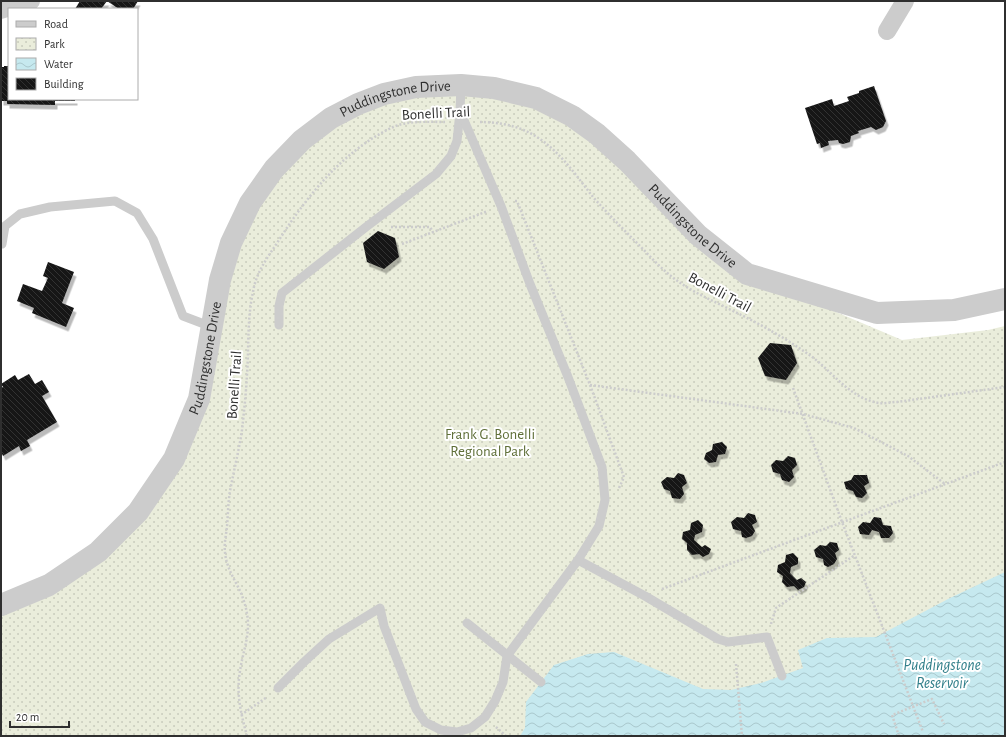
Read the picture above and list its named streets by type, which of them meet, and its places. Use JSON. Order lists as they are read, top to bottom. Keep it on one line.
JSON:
{"streets":{"street":["Puddingstone Drive"],"path":["Bonelli Trail"]},"water":["Puddingstone Reservoir"],"parks":["Frank G. Bonelli Regional Park"],"legend":["Road","Park","Water","Building"],"scale_bar":"20 m"}
